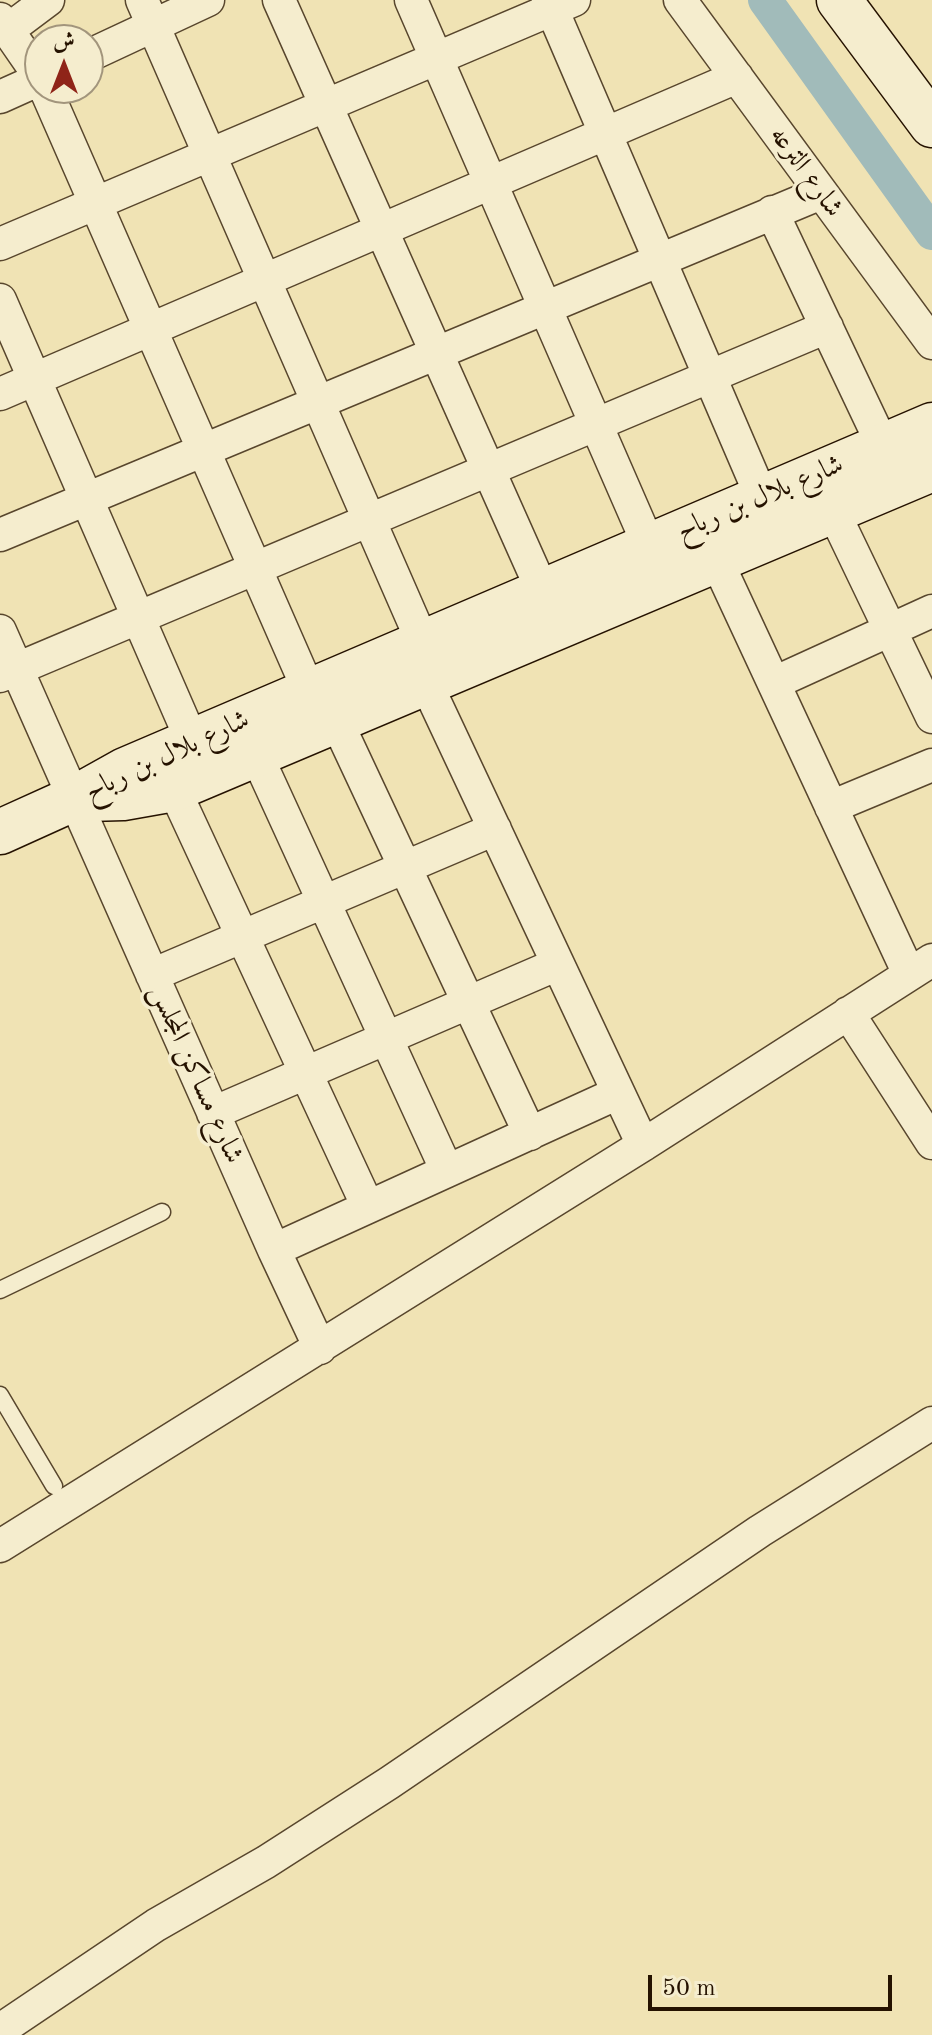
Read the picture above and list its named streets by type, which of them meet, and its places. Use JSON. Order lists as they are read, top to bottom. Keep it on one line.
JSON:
{"streets":{"street":["شارع الترعه","شارع بلال بن رباح","شارع مساكن المجلس"]},"crossings":[["شارع بلال بن رباح","شارع مساكن المجلس"]],"scale_bar":"50 m","north":"top"}
